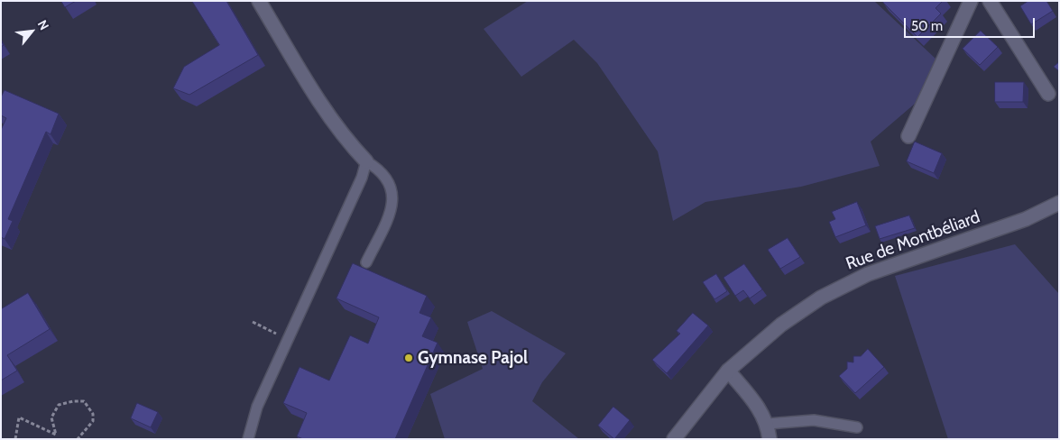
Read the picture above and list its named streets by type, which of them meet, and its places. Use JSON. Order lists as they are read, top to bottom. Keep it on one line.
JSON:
{"streets":{"street":["Rue de Montbéliard"]},"places":["Gymnase Pajol"],"scale_bar":"50 m","north":"top right"}
